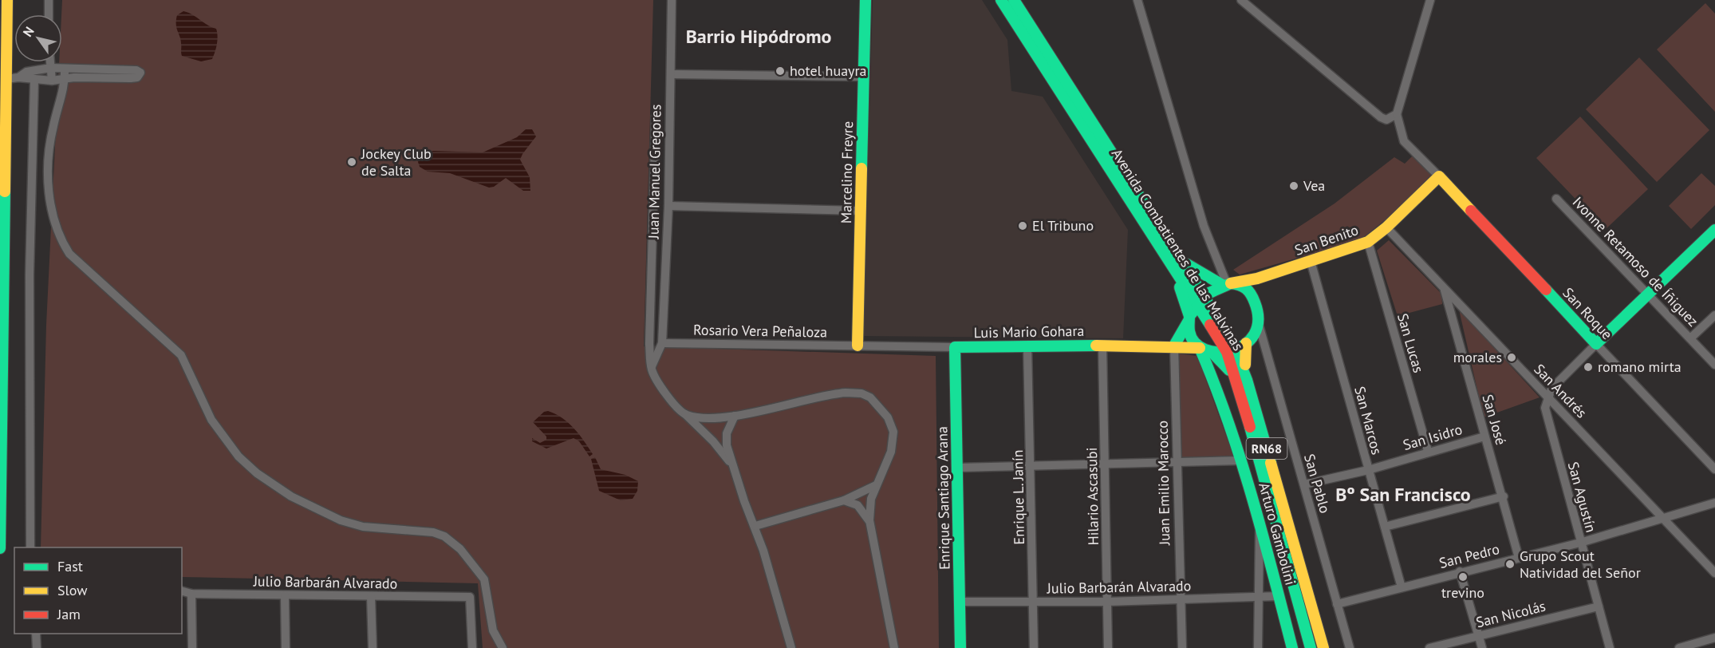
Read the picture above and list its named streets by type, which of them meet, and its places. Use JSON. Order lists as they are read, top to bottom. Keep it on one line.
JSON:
{"streets":{"main road":["Marcelino Freyre","San Benito","Avenida Combatientes de las Malvinas","San Roque","Luis Mario Gohara","RN68","Enrique Santiago Arana","Arturo Gambolini"],"street":["Juan Manuel Gregores","Ivonne Retamoso de Íñiguez","Rosario Vera Peñaloza","San Lucas","San Andrés","San José","San Marcos","San Isidro","Juan Emilio Marocco","San Pablo","Hilario Ascasubi","Enrique L. Janín","San Agustín","San Pedro","Julio Barbarán Alvarado","San Nicolás"]},"crossings":[["Juan Manuel Gregores","Rosario Vera Peñaloza"],["Marcelino Freyre","Rosario Vera Peñaloza"],["Marcelino Freyre","Luis Mario Gohara"],["San Benito","San Roque"],["San Benito","San Lucas"],["San Benito","San Andrés"],["San Benito","San Marcos"],["Avenida Combatientes de las Malvinas","Arturo Gambolini"],["Rosario Vera Peñaloza","Luis Mario Gohara"],["Luis Mario Gohara","Juan Emilio Marocco"],["Luis Mario Gohara","Hilario Ascasubi"],["Luis Mario Gohara","Enrique L. Janín"],["Luis Mario Gohara","Enrique Santiago Arana"],["Luis Mario Gohara","Arturo Gambolini"],["San Lucas","San Isidro"],["San Andrés","San José"],["San Andrés","San Agustín"],["San Andrés","San Pedro"],["San José","San Isidro"],["San José","San Pedro"],["San Marcos","San Isidro"],["San Marcos","San Pedro"],["San Isidro","San Pablo"],["Juan Emilio Marocco","Julio Barbarán Alvarado"],["San Pablo","San Pedro"],["Hilario Ascasubi","Julio Barbarán Alvarado"],["Enrique L. Janín","Julio Barbarán Alvarado"],["San Agustín","San Pedro"],["San Agustín","San Nicolás"],["Enrique Santiago Arana","Julio Barbarán Alvarado"],["Arturo Gambolini","Julio Barbarán Alvarado"]],"districts":["Barrio Hipódromo","Bº San Francisco"],"places":["hotel huayra","Jockey Club de Salta","Vea","El Tribuno","morales","romano mirta","Grupo Scout Natividad del Señor","trevino"],"legend":["Fast","Slow","Jam"],"north":"top left"}
